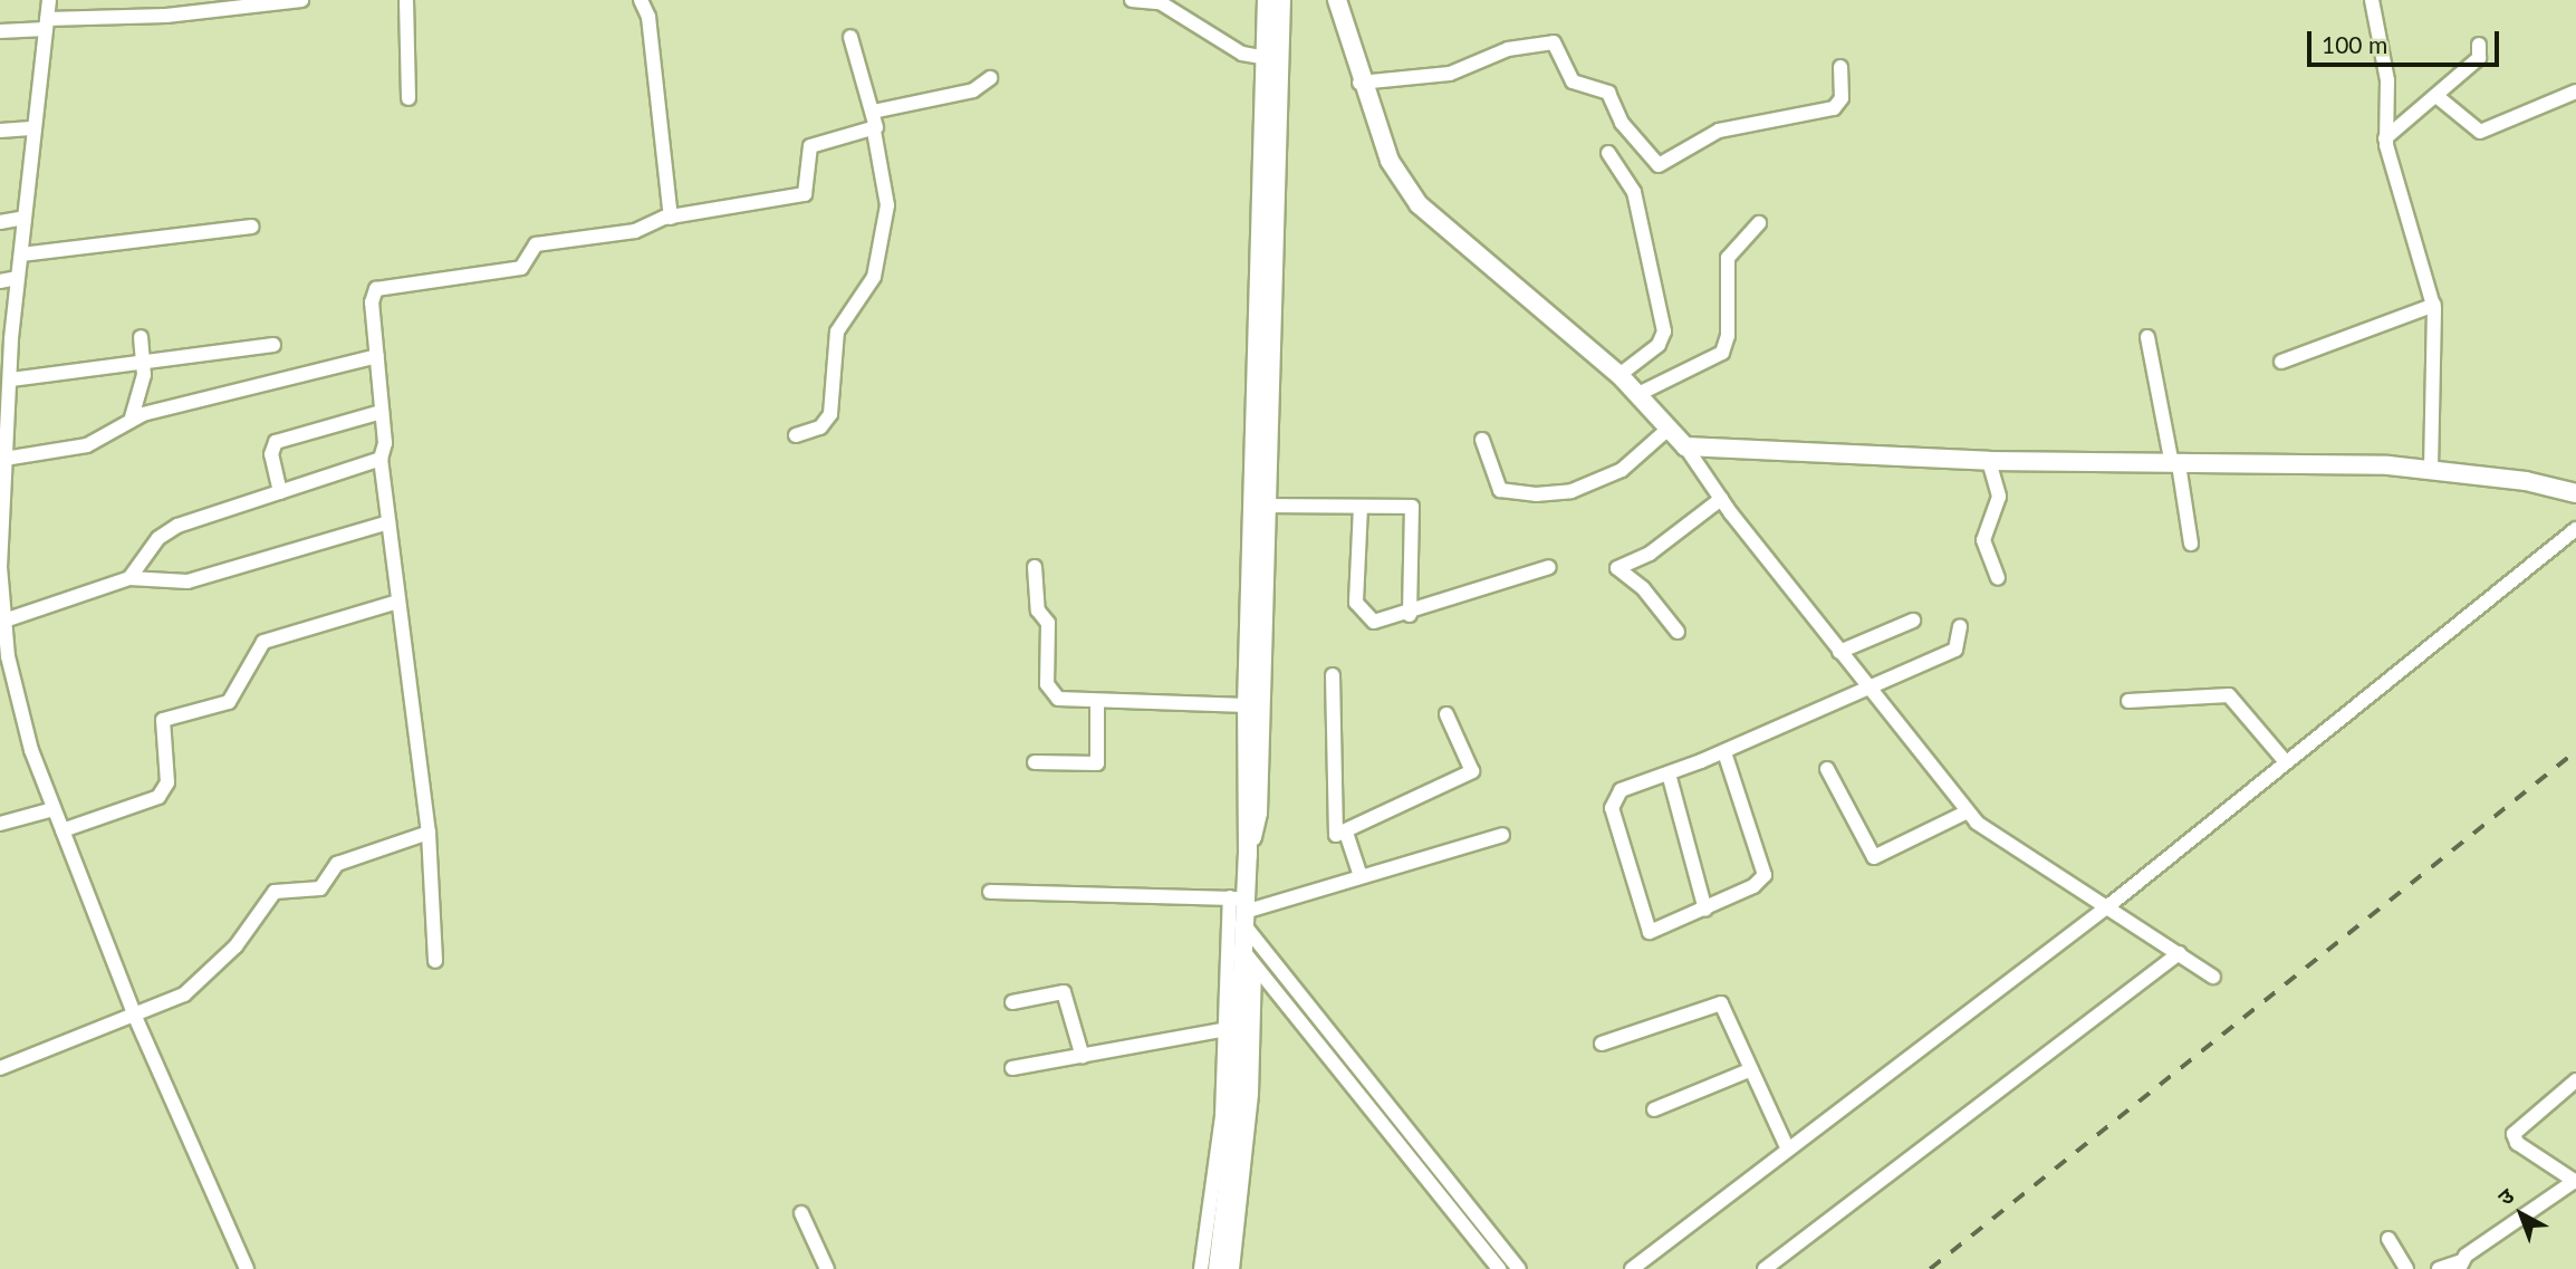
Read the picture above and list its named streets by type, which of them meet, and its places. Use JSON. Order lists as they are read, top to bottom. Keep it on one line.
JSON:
{"scale_bar":"100 m","north":"top left"}
